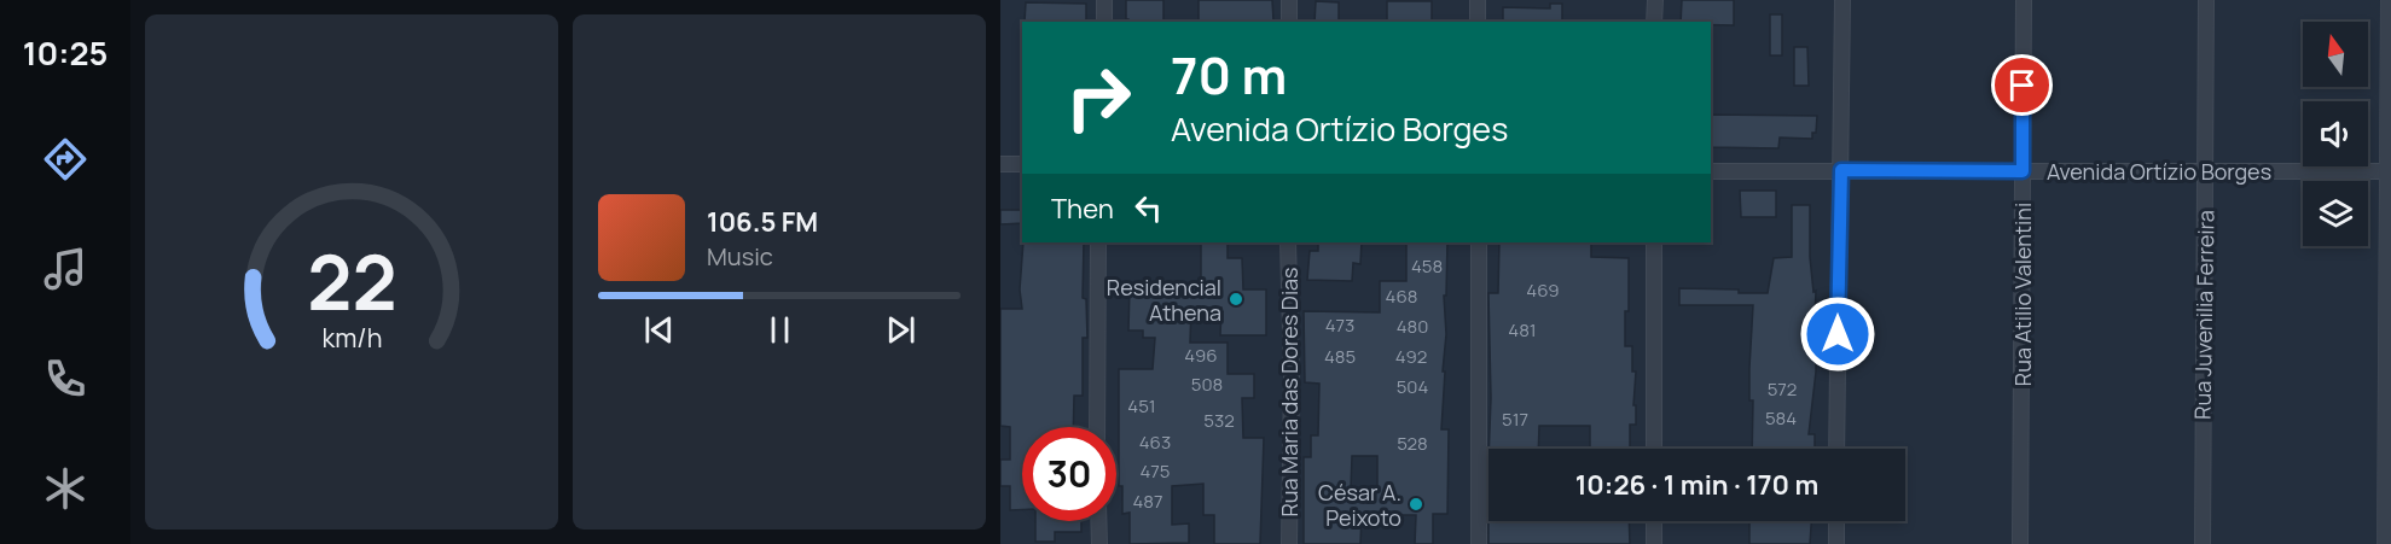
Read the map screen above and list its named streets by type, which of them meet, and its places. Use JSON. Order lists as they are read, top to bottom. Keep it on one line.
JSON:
{"streets":{"street":["Avenida Ortízio Borges","Rua Atilio Valentini","Rua Juvenilia Ferreira","Rua Maria das Dores Dias"]},"crossings":[["Avenida Ortízio Borges","Rua Atilio Valentini"],["Avenida Ortízio Borges","Rua Juvenilia Ferreira"]],"places":["Residencial Athena","César A. Peixoto"],"house_numbers":["458","469","468","473","480","481","496","485","492","508","504","572","451","584","517","532","463","528","475","487"],"north":"top","page":{"tabs":"10:25","turn":["70 m","Avenida Ortízio Borges"],"then":"Then","song":["106.5 FM","Music"],"limit":"30","trip":"10:26 · 1 min · 170 m","gauge":["22","km/h"]}}
